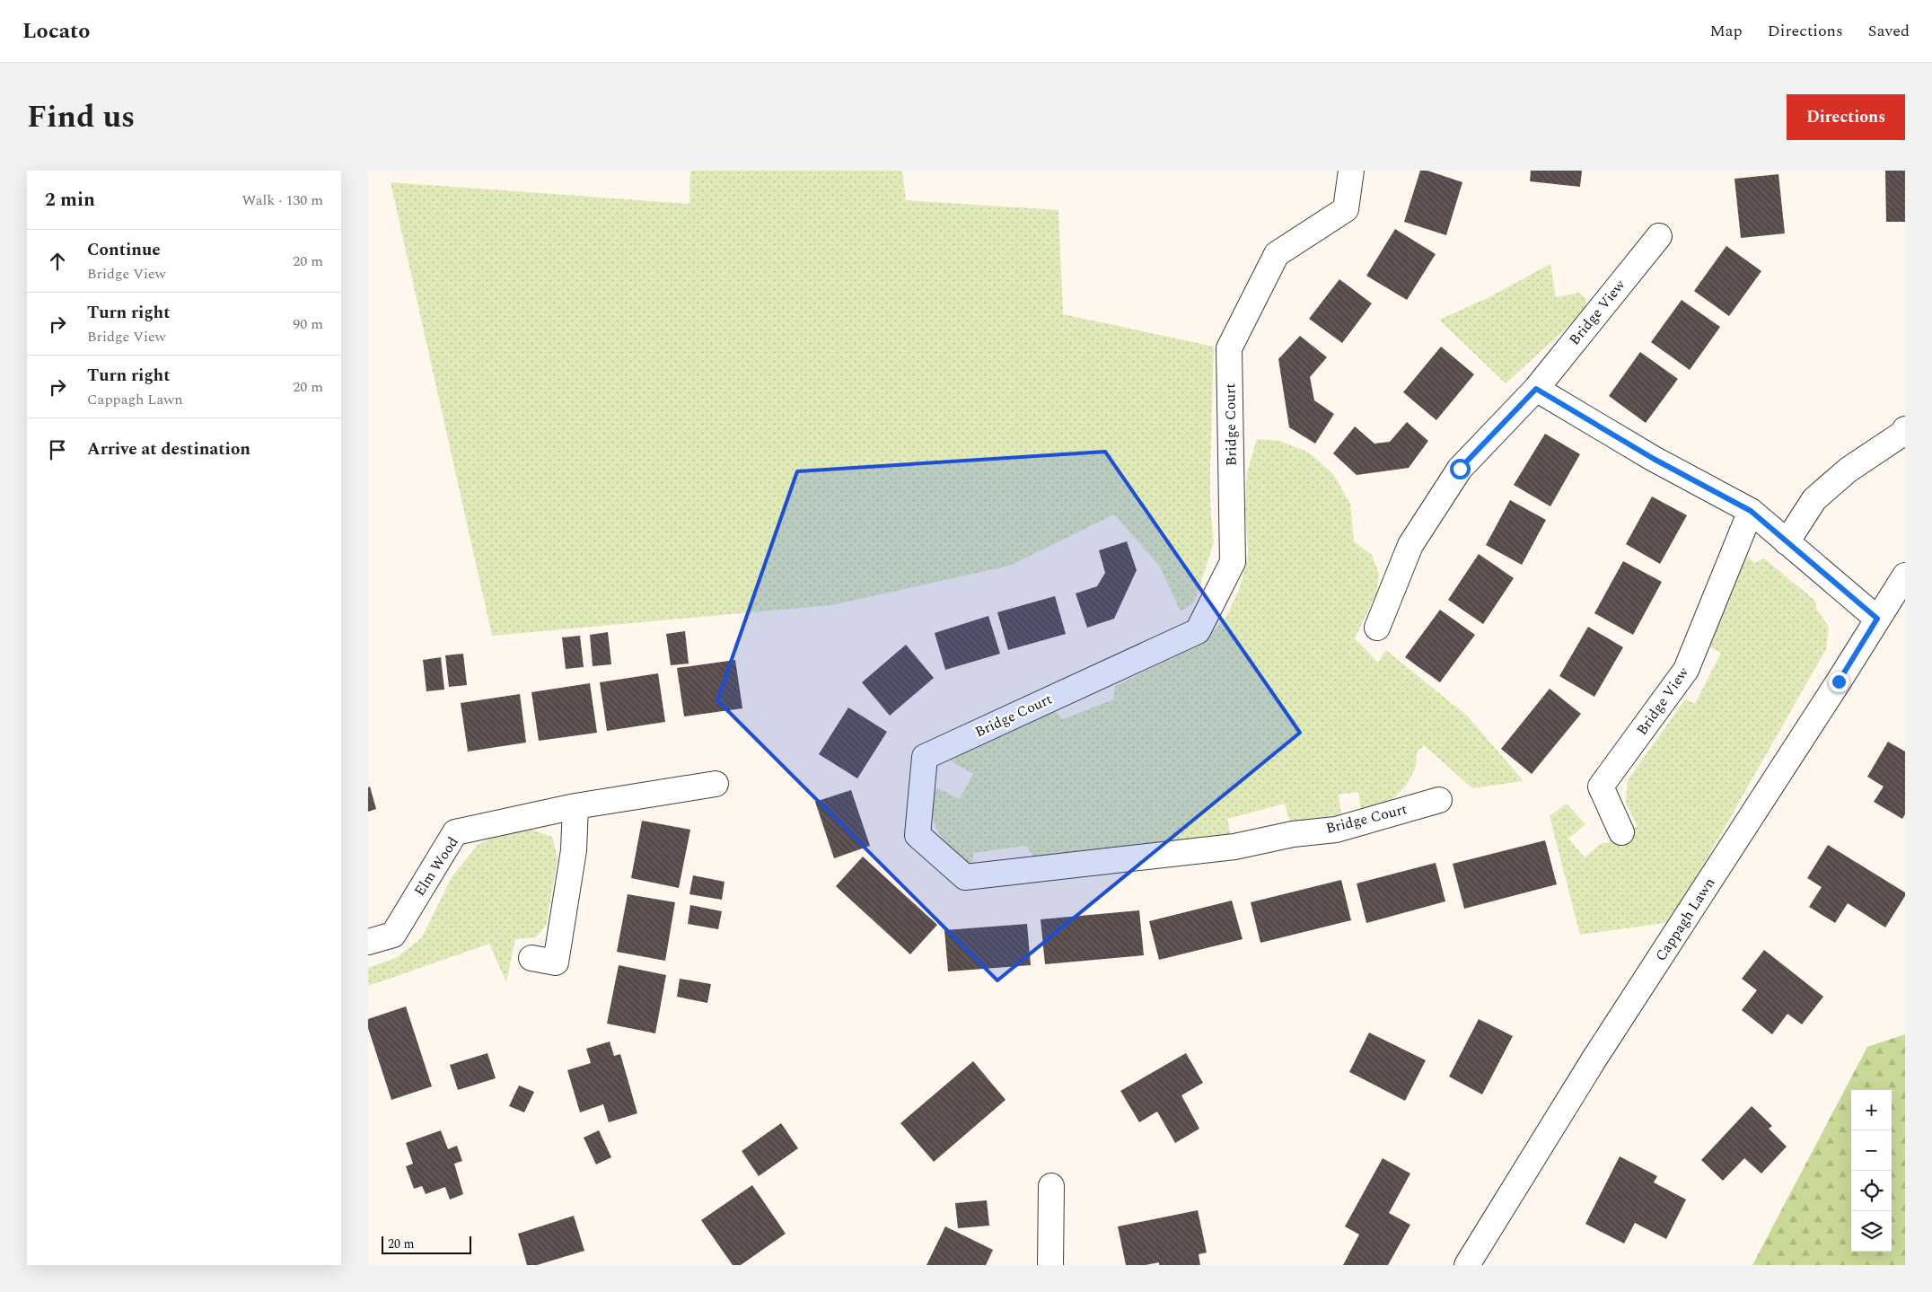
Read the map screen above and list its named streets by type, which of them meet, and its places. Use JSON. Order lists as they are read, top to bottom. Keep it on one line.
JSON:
{"streets":{"street":["Bridge View","Bridge Court","Elm Wood","Cappagh Lawn"]},"scale_bar":"20 m","page":{"header":"Locato","nav":["Map","Directions","Saved"],"title":"Find us","buttons":"Directions","heading":["2 min","Walk · 130 m"],"list":[["Continue","Bridge View","20 m"],["Turn right","Bridge View","90 m"],["Turn right","Cappagh Lawn","20 m"],"Arrive at destination"],"map_buttons":["+","−"],"scale":"20 m"}}
